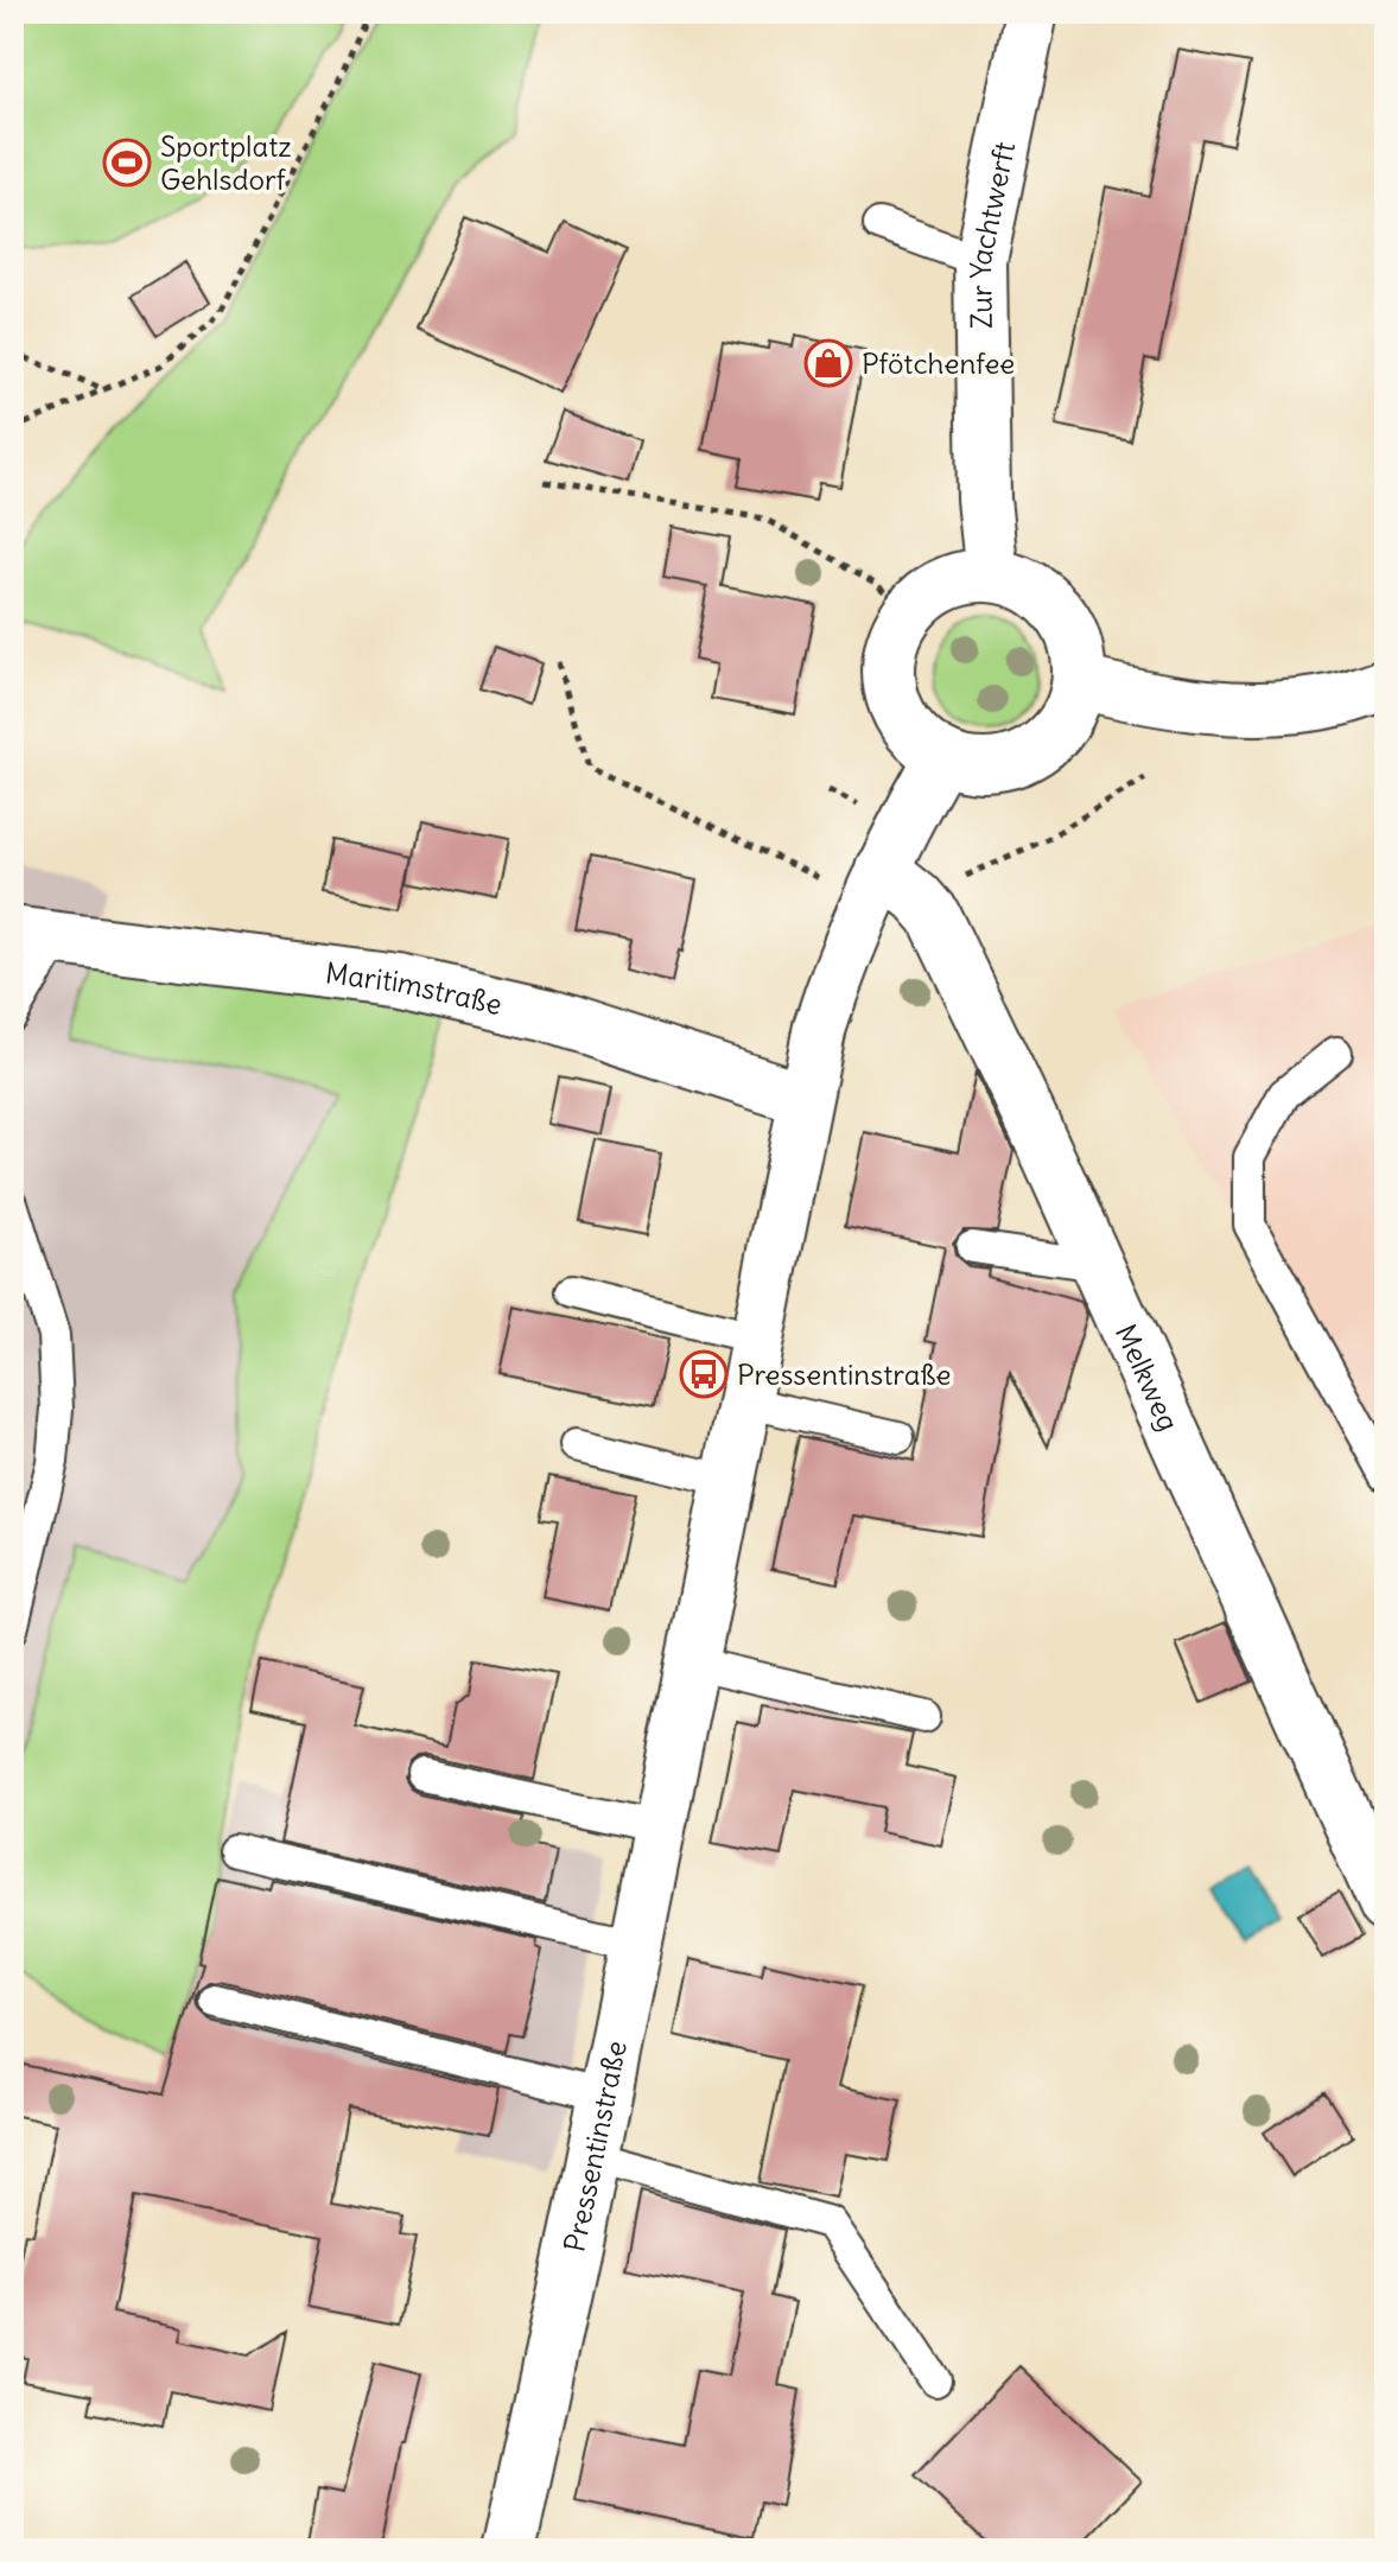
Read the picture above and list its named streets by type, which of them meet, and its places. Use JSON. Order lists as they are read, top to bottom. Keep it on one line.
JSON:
{"streets":{"street":["Zur Yachtwerft","Maritimstraße","Melkweg","Pressentinstraße"]},"crossings":[["Zur Yachtwerft","Pressentinstraße"],["Maritimstraße","Pressentinstraße"],["Melkweg","Pressentinstraße"]],"places":{"sports":["Sportplatz Gehlsdorf"],"shop":["Pfötchenfee"],"bus stop":["Pressentinstraße"]}}
